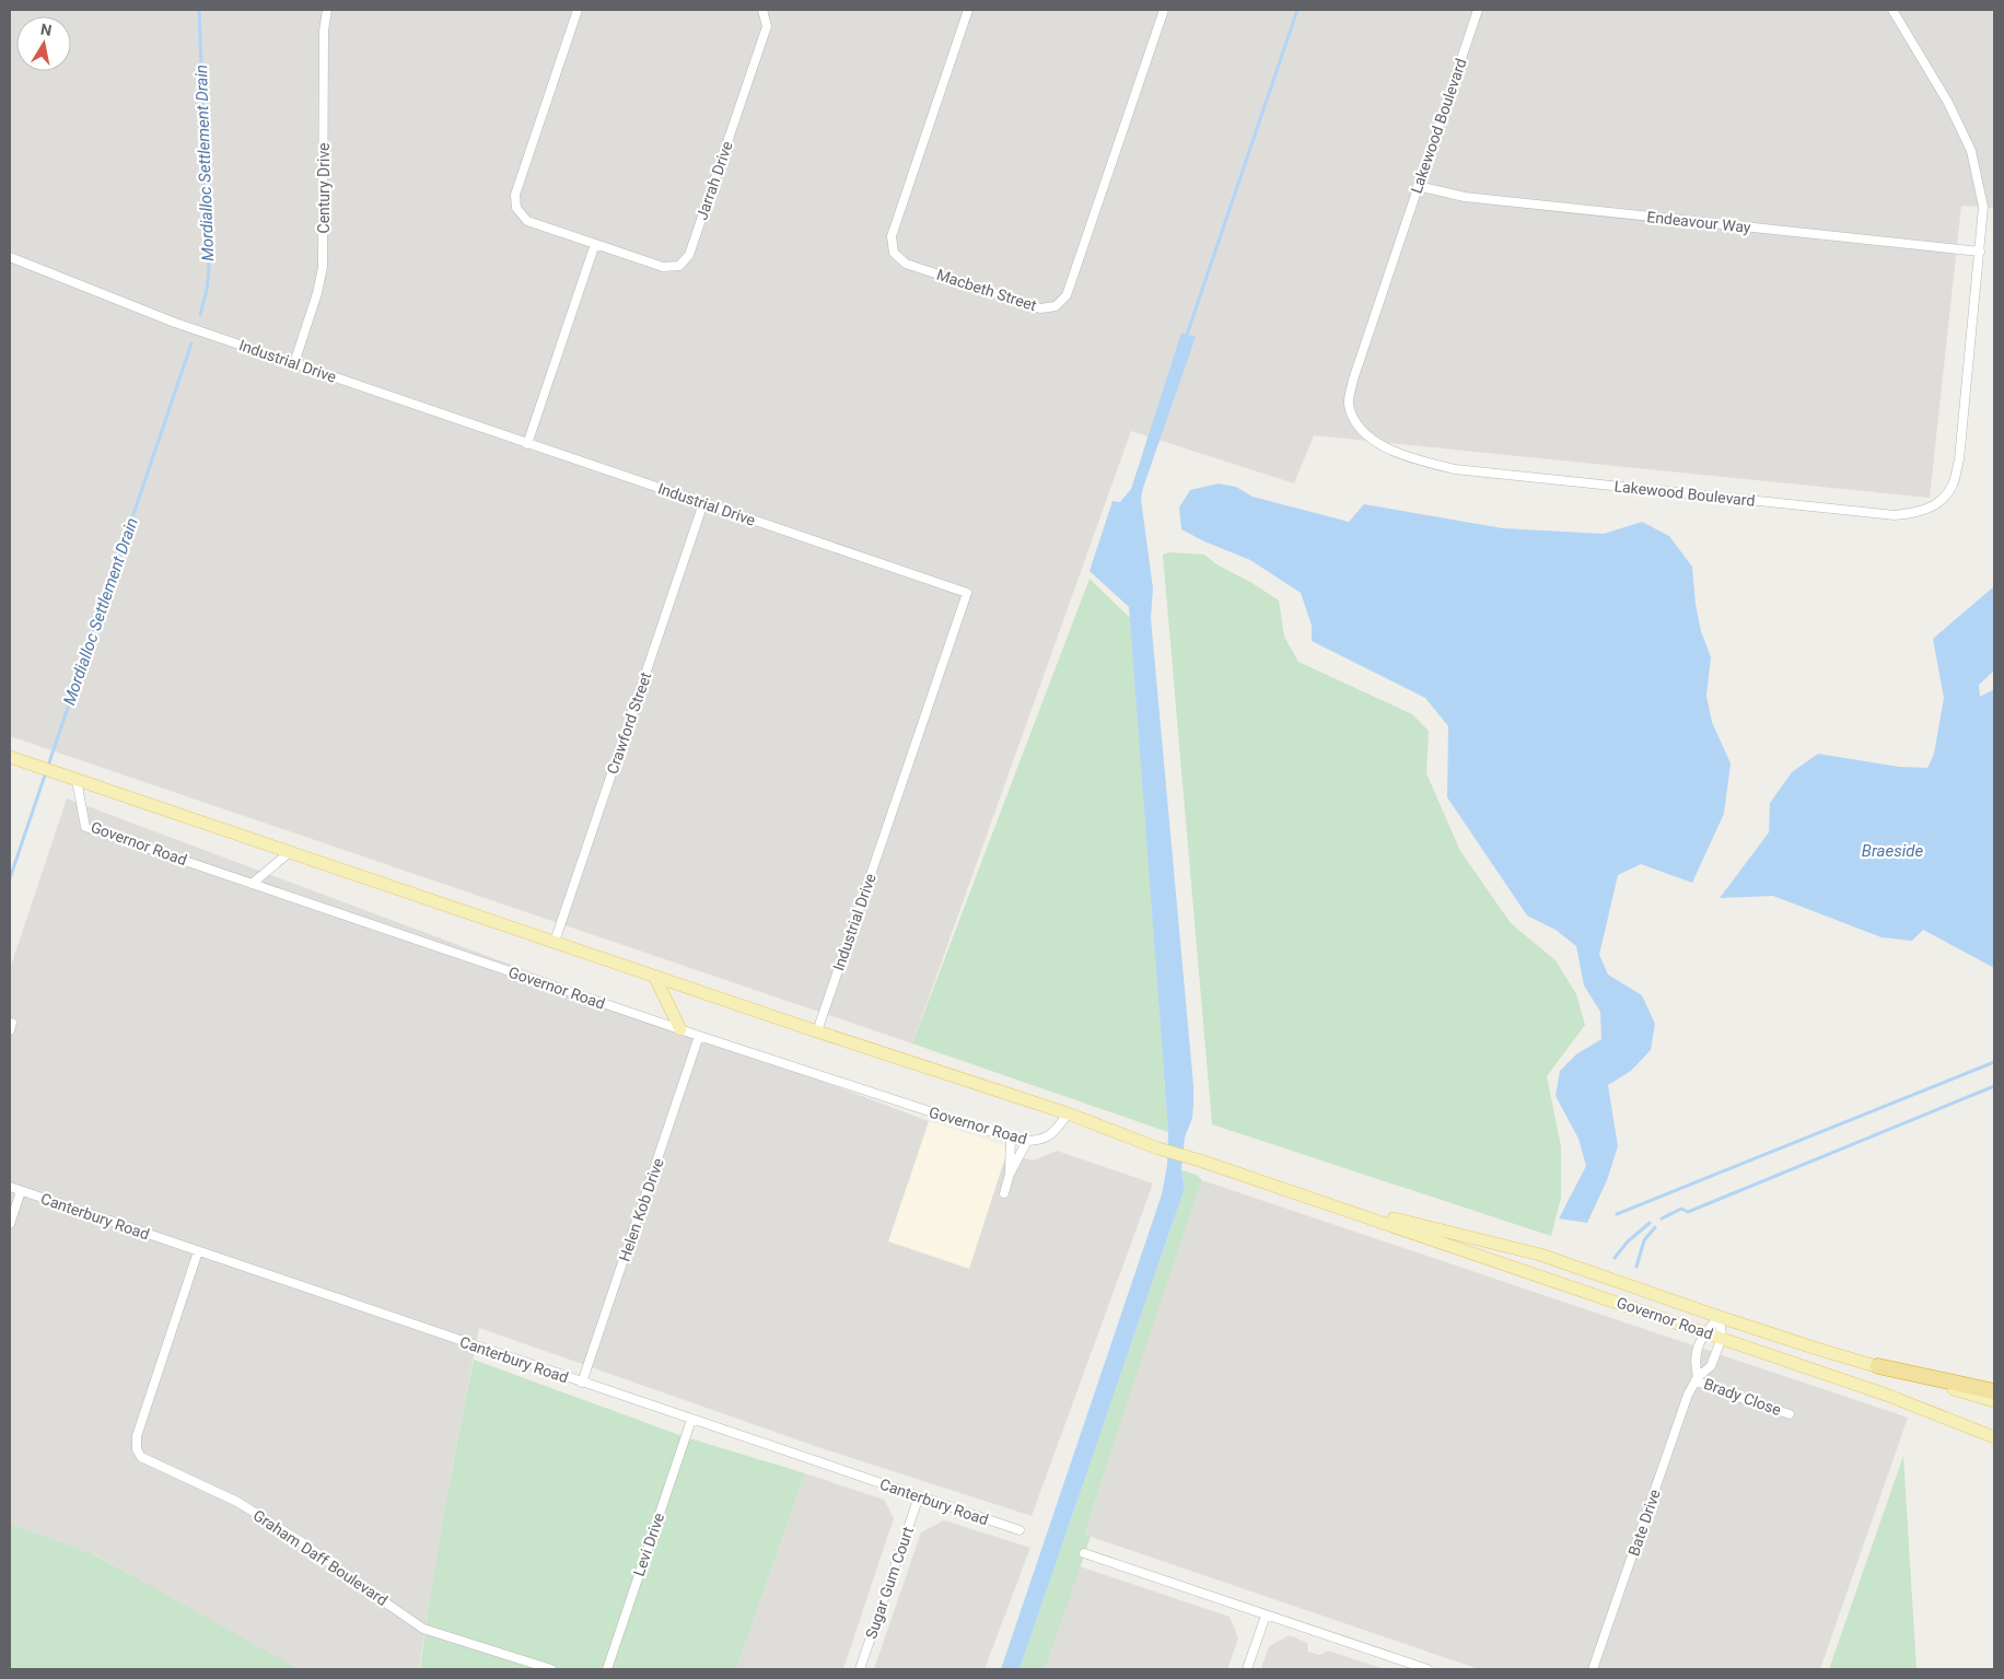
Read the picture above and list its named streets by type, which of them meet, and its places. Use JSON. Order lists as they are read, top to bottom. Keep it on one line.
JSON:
{"streets":{"main road":["Governor Road"],"street":["Lakewood Boulevard","Jarrah Drive","Century Drive","Endeavour Way","Macbeth Street","Industrial Drive","Crawford Street","Helen Kob Drive","Canterbury Road","Brady Close","Bate Drive","Levi Drive","Graham Daff Boulevard","Sugar Gum Court"]},"crossings":[["Lakewood Boulevard","Endeavour Way"],["Century Drive","Industrial Drive"],["Industrial Drive","Crawford Street"],["Industrial Drive","Governor Road"],["Crawford Street","Governor Road"],["Governor Road","Helen Kob Drive"],["Governor Road","Bate Drive"],["Helen Kob Drive","Canterbury Road"],["Canterbury Road","Levi Drive"],["Canterbury Road","Graham Daff Boulevard"],["Canterbury Road","Sugar Gum Court"],["Brady Close","Bate Drive"]],"water":["Mordialloc Settlement Drain","Braeside"],"north":"top"}
